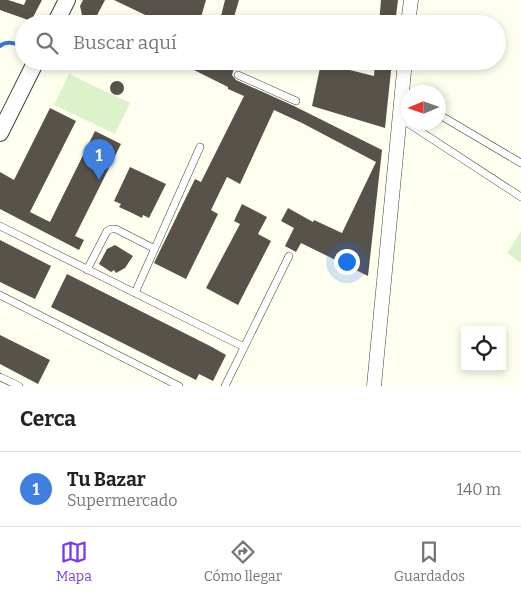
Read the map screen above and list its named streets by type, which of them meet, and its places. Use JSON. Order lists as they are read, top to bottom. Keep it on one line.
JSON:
{"north":"left","page":{"search":"Buscar aquí","pins":"1","heading":"Cerca","list":[{"mark":"1","name":"Tu Bazar","note":"Supermercado","value":"140 m"}],"nav":["Mapa","Cómo llegar","Guardados"]}}
